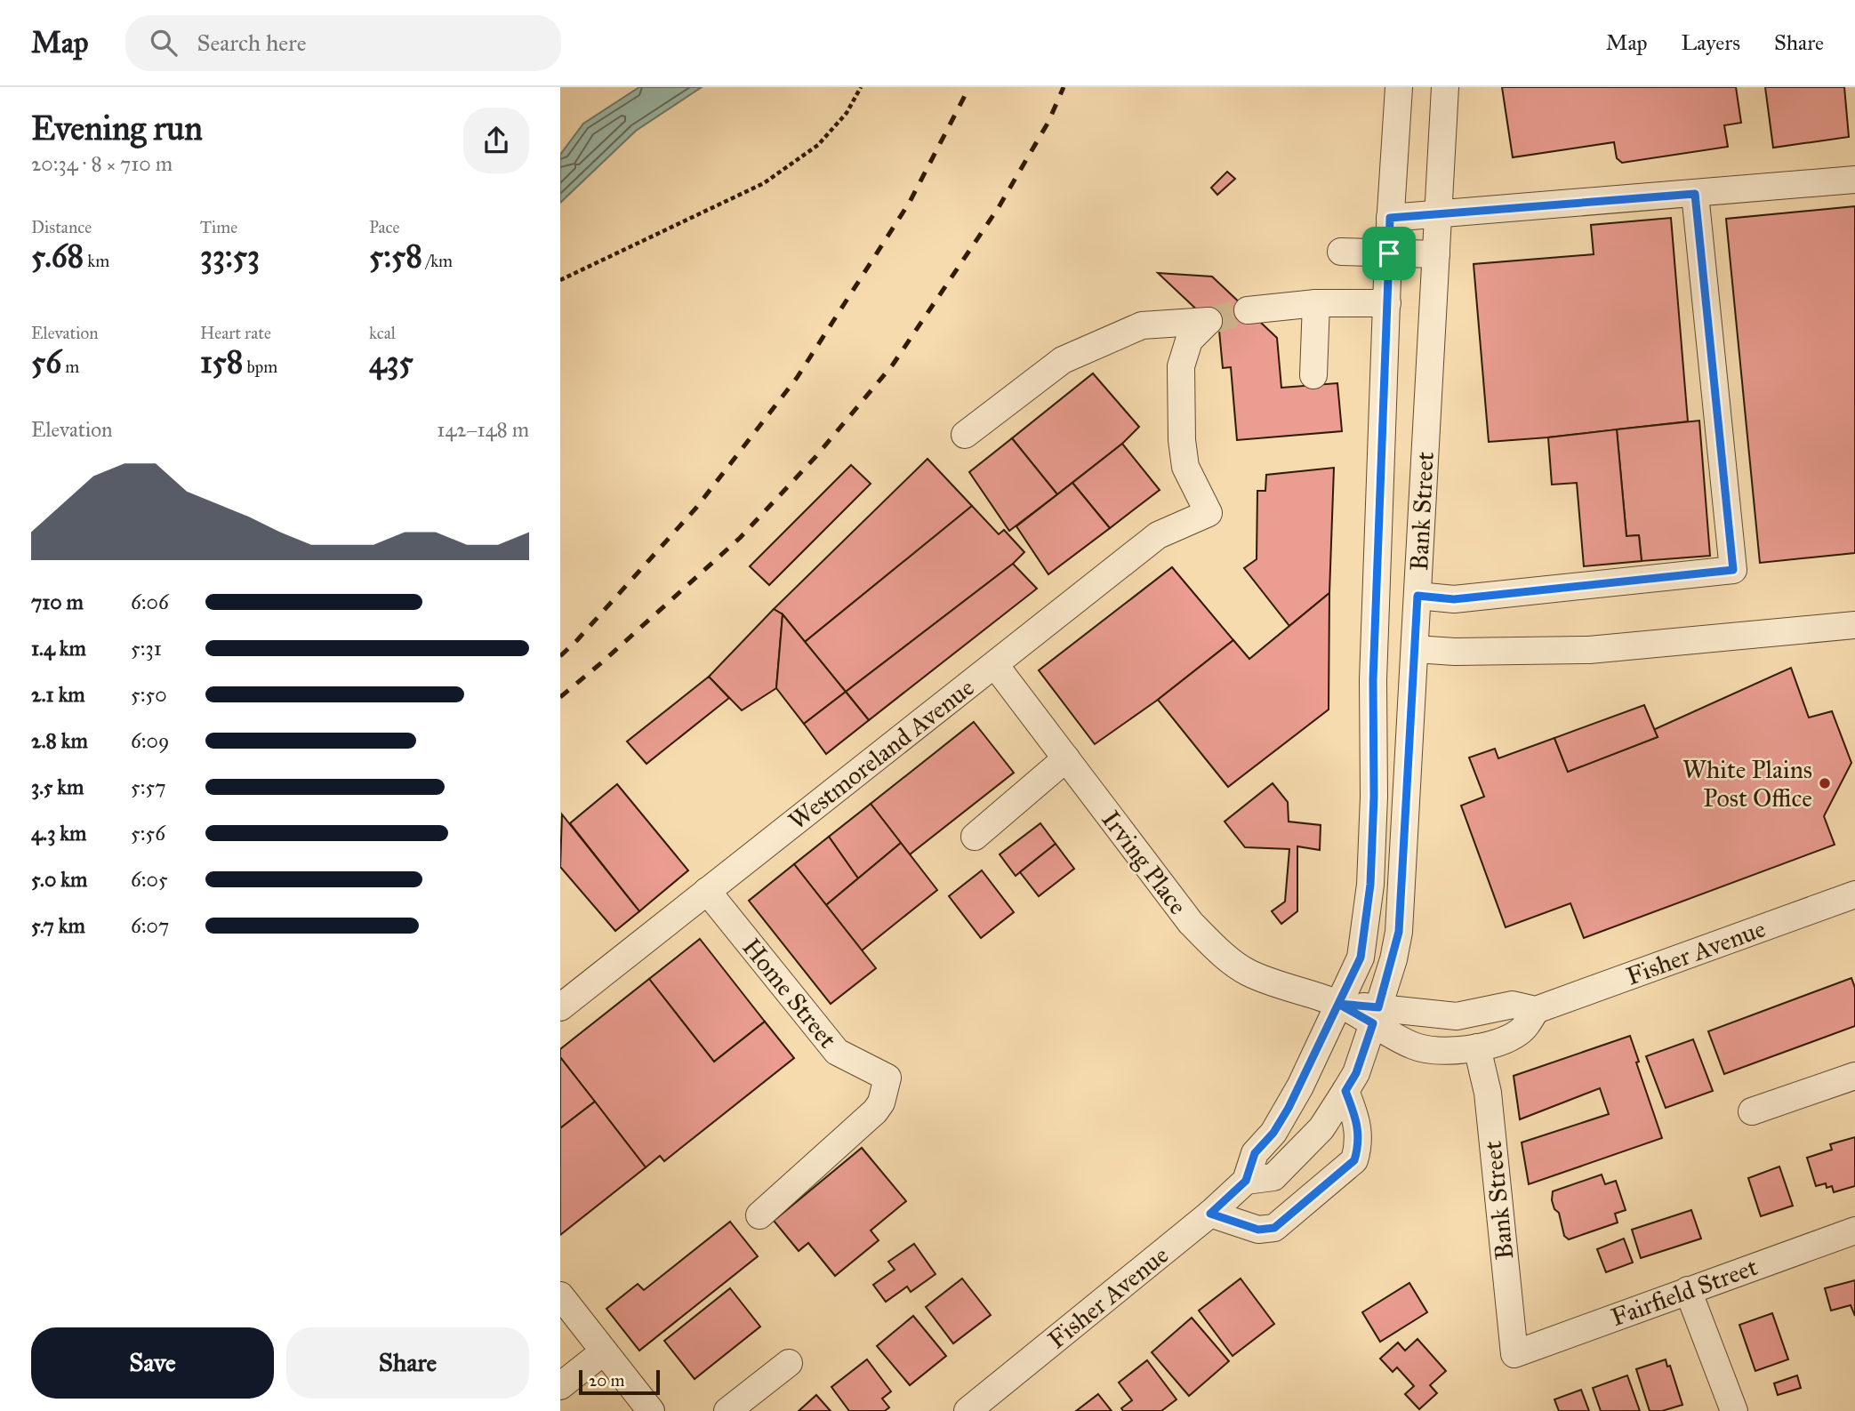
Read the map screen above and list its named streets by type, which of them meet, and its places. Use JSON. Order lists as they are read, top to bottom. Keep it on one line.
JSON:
{"streets":{"street":["Bank Street","Westmoreland Avenue","Irving Place","Fisher Avenue","Home Street","Fairfield Street"]},"crossings":[["Bank Street","Irving Place"],["Bank Street","Fisher Avenue"],["Bank Street","Fairfield Street"],["Westmoreland Avenue","Irving Place"],["Westmoreland Avenue","Home Street"],["Irving Place","Fisher Avenue"]],"places":["White Plains Post Office"],"scale_bar":"20 m","page":{"header":"Map","search":"Search here","nav":["Map","Layers","Share"],"heading":["Evening run","20:34 · 8 × 710 m"],"stats":[["Distance","5.68 km"],["Time","33:53"],["Pace","5:58 /km"],["Elevation","56 m"],["Heart rate","158 bpm"],["kcal","435"]],"chart":["Elevation","142–148 m"],"list":[{"name":"710 m","note":"6:06"},{"name":"1.4 km","note":"5:31"},{"name":"2.1 km","note":"5:50"},{"name":"2.8 km","note":"6:09"},{"name":"3.5 km","note":"5:57"},{"name":"4.3 km","note":"5:56"},{"name":"5.0 km","note":"6:05"},{"name":"5.7 km","note":"6:07"}],"buttons":["Save","Share"],"scale":"20 m"}}
